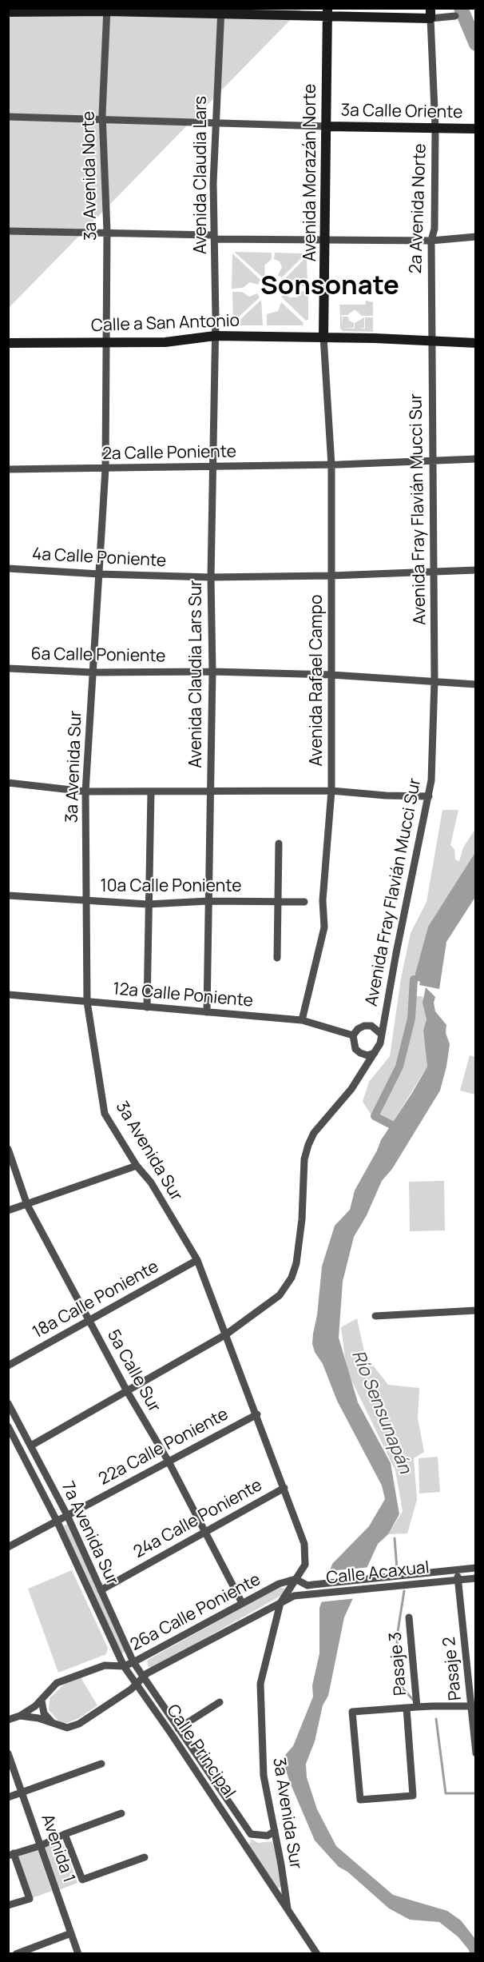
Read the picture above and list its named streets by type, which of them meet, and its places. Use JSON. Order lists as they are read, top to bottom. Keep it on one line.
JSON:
{"streets":{"main road":["3a Calle Oriente","Avenida Morazán Norte","Calle a San Antonio"],"street":["Avenida Claudia Lars","3a Avenida Norte","2a Avenida Norte","2a Calle Poniente","Avenida Fray Flavián Mucci Sur","4a Calle Poniente","6a Calle Poniente","Avenida Claudia Lars Sur","Avenida Rafael Campo","3a Avenida Sur","10a Calle Poniente","12a Calle Poniente","18a Calle Poniente","5a Calle Sur","22a Calle Poniente","24a Calle Poniente","7a Avenida Sur","Calle Acaxual","26a Calle Poniente","Pasaje 3","Pasaje 2","Calle Principal","Avenida 1"]},"crossings":[["3a Calle Oriente","Avenida Morazán Norte"],["3a Calle Oriente","2a Avenida Norte"],["Avenida Morazán Norte","Calle a San Antonio"],["Avenida Morazán Norte","Avenida Rafael Campo"],["Avenida Claudia Lars","Calle a San Antonio"],["Avenida Claudia Lars","Avenida Claudia Lars Sur"],["3a Avenida Norte","Calle a San Antonio"],["3a Avenida Norte","3a Avenida Sur"],["2a Avenida Norte","Calle a San Antonio"],["2a Avenida Norte","Avenida Fray Flavián Mucci Sur"],["Calle a San Antonio","Avenida Fray Flavián Mucci Sur"],["Calle a San Antonio","Avenida Claudia Lars Sur"],["Calle a San Antonio","Avenida Rafael Campo"],["Calle a San Antonio","3a Avenida Sur"],["2a Calle Poniente","Avenida Fray Flavián Mucci Sur"],["2a Calle Poniente","Avenida Claudia Lars Sur"],["2a Calle Poniente","Avenida Rafael Campo"],["2a Calle Poniente","3a Avenida Sur"],["Avenida Fray Flavián Mucci Sur","4a Calle Poniente"],["Avenida Fray Flavián Mucci Sur","6a Calle Poniente"],["Avenida Fray Flavián Mucci Sur","3a Avenida Sur"],["Avenida Fray Flavián Mucci Sur","12a Calle Poniente"],["Avenida Fray Flavián Mucci Sur","5a Calle Sur"],["Avenida Fray Flavián Mucci Sur","7a Avenida Sur"],["4a Calle Poniente","Avenida Claudia Lars Sur"],["4a Calle Poniente","Avenida Rafael Campo"],["4a Calle Poniente","3a Avenida Sur"],["6a Calle Poniente","Avenida Claudia Lars Sur"],["6a Calle Poniente","Avenida Rafael Campo"],["6a Calle Poniente","3a Avenida Sur"],["Avenida Claudia Lars Sur","10a Calle Poniente"],["Avenida Claudia Lars Sur","12a Calle Poniente"],["Avenida Rafael Campo","12a Calle Poniente"],["3a Avenida Sur","10a Calle Poniente"],["3a Avenida Sur","12a Calle Poniente"],["3a Avenida Sur","18a Calle Poniente"],["3a Avenida Sur","22a Calle Poniente"],["3a Avenida Sur","24a Calle Poniente"],["3a Avenida Sur","Calle Acaxual"],["3a Avenida Sur","26a Calle Poniente"],["3a Avenida Sur","Calle Principal"],["18a Calle Poniente","5a Calle Sur"],["5a Calle Sur","22a Calle Poniente"],["5a Calle Sur","24a Calle Poniente"],["5a Calle Sur","26a Calle Poniente"],["22a Calle Poniente","7a Avenida Sur"],["24a Calle Poniente","7a Avenida Sur"],["7a Avenida Sur","26a Calle Poniente"],["7a Avenida Sur","Calle Principal"],["Calle Acaxual","26a Calle Poniente"],["Calle Acaxual","Pasaje 2"],["26a Calle Poniente","Calle Principal"]],"districts":["Sonsonate"],"water":["Río Sensunapán"]}
